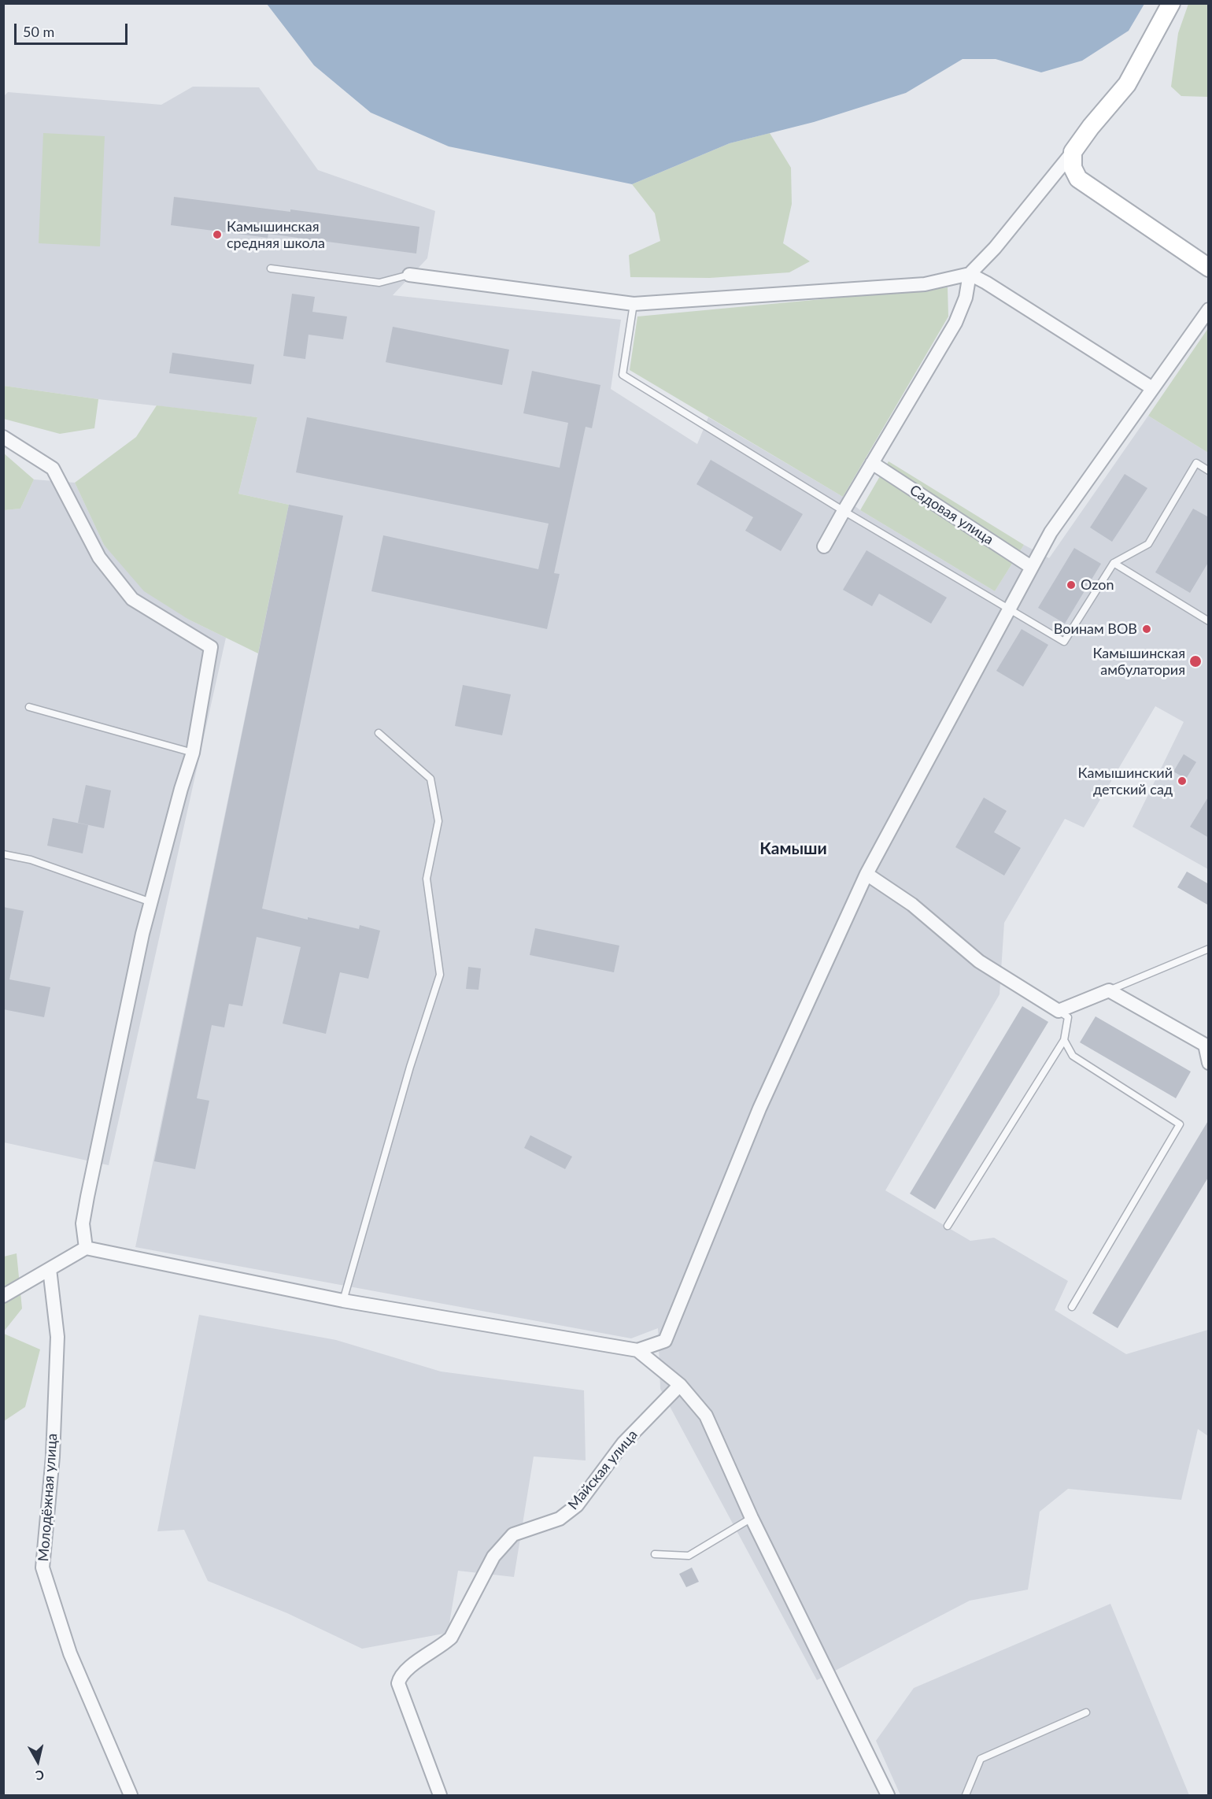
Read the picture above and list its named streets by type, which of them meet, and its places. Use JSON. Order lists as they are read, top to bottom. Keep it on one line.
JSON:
{"streets":{"street":["Садовая улица","Майская улица","Молодёжная улица"]},"districts":["Камыши"],"places":["Камышинская средняя школа","Ozon","Воинам ВОВ","Камышинская амбулатория","Камышинский детский сад"],"scale_bar":"50 m","north":"bottom"}
